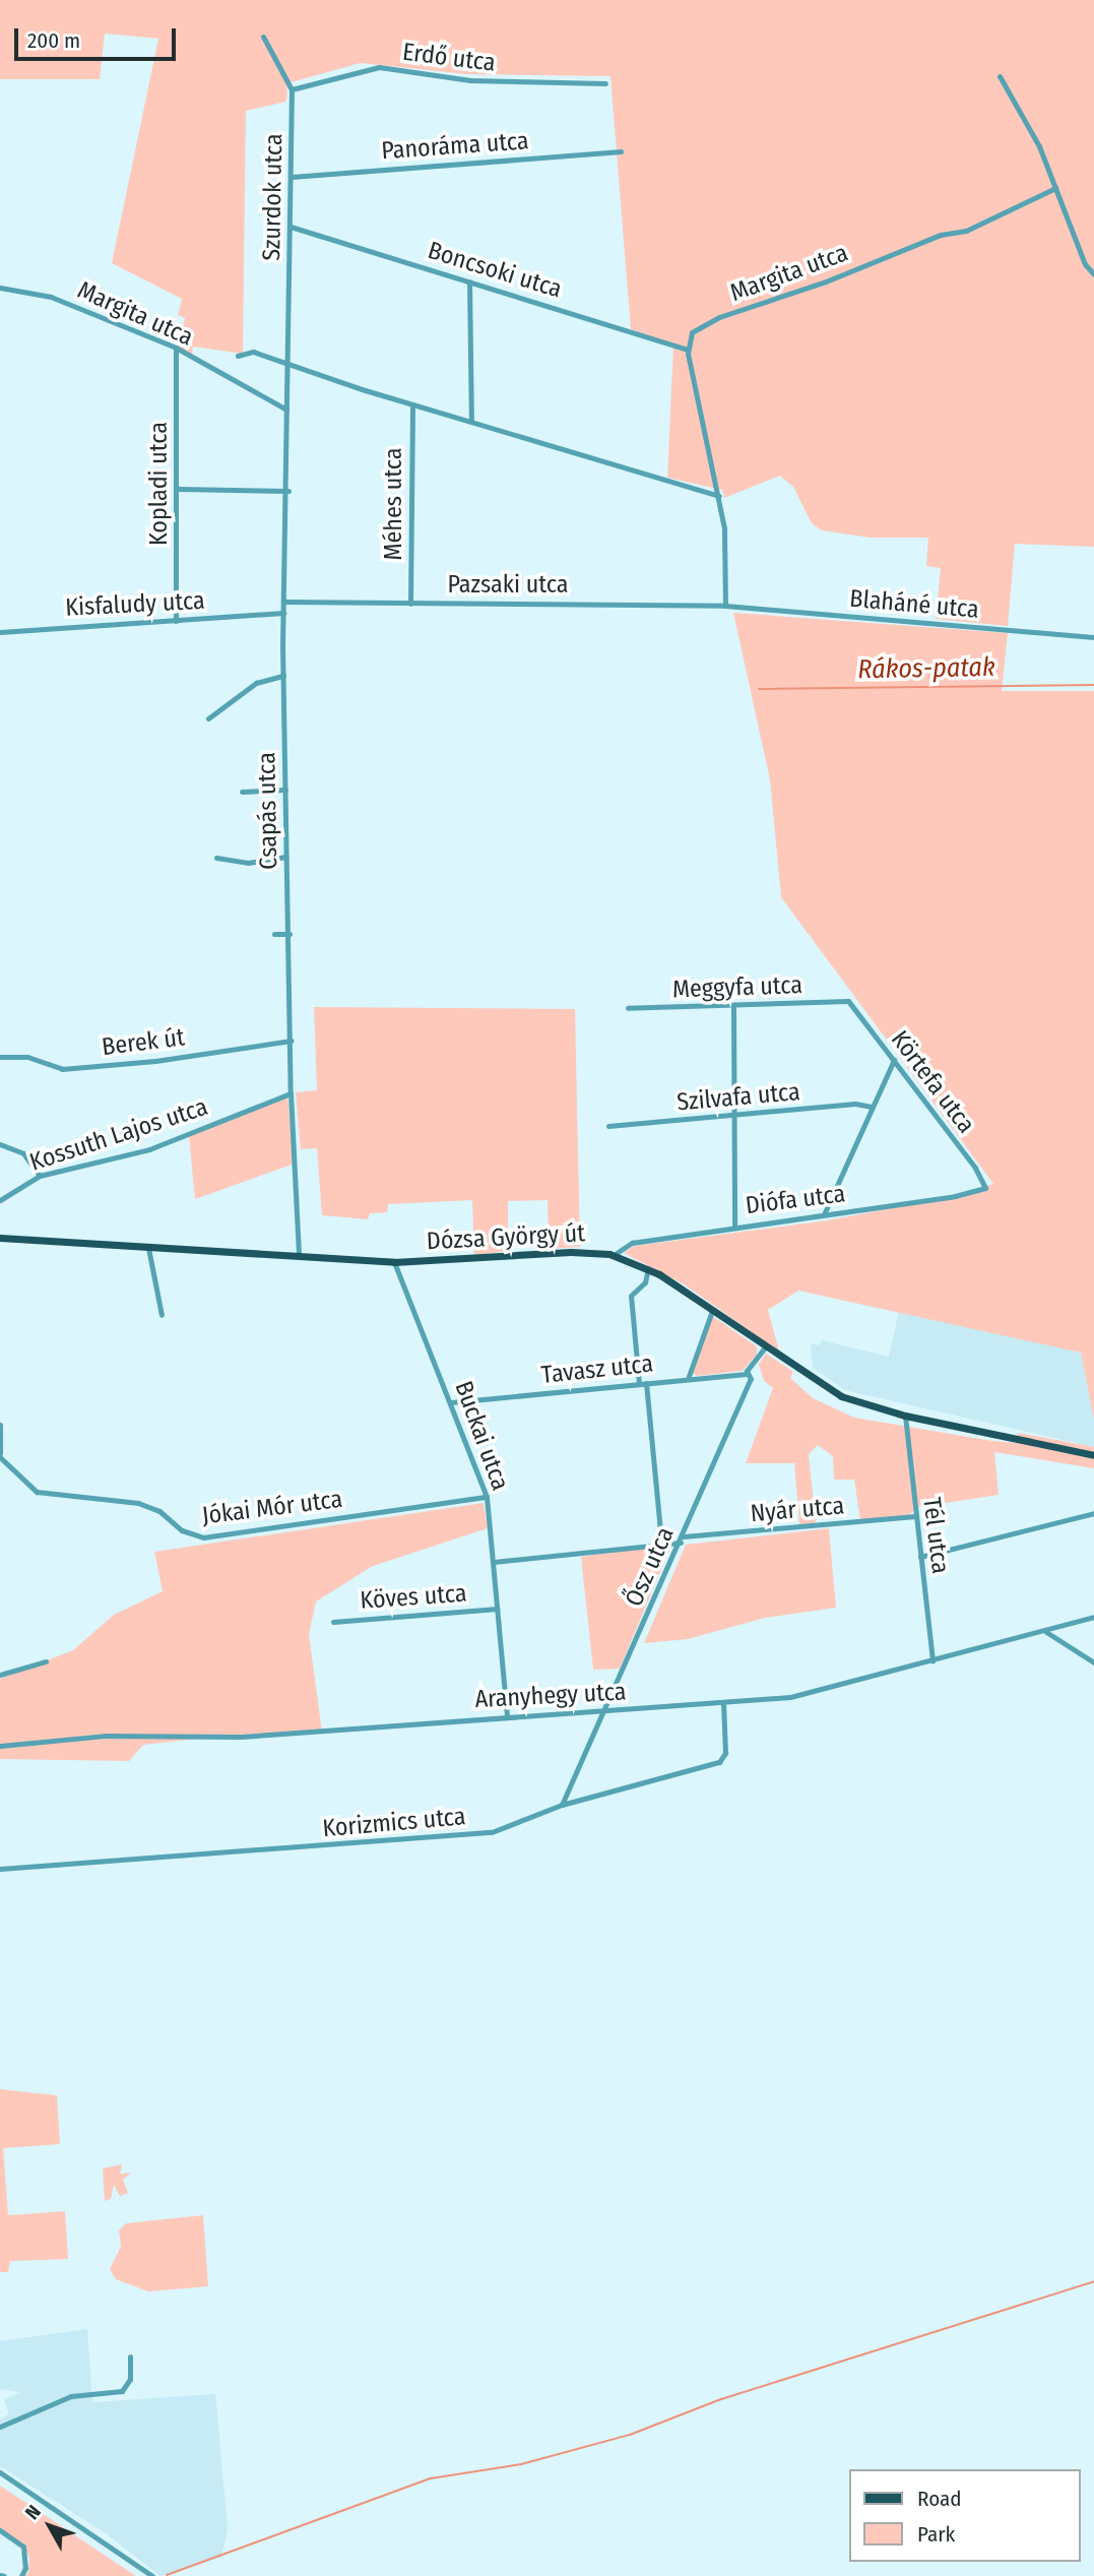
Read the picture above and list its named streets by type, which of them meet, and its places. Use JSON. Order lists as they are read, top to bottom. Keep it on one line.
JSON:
{"streets":{"main road":["Dózsa György út"],"street":["Erdő utca","Panoráma utca","Szurdok utca","Boncsoki utca","Margita utca","Kopladi utca","Méhes utca","Pazsaki utca","Kisfaludy utca","Blaháné utca","Csapás utca","Meggyfa utca","Berek út","Körtefa utca","Szilvafa utca","Kossuth Lajos utca","Diófa utca","Tavasz utca","Buckai utca","Jókai Mór utca","Nyár utca","Tél utca","Ősz utca","Köves utca","Aranyhegy utca","Korizmics utca"]},"crossings":[["Erdő utca","Szurdok utca"],["Panoráma utca","Szurdok utca"],["Szurdok utca","Boncsoki utca"],["Szurdok utca","Csapás utca"],["Boncsoki utca","Margita utca"],["Margita utca","Kopladi utca"],["Margita utca","Csapás utca"],["Kopladi utca","Kisfaludy utca"],["Méhes utca","Pazsaki utca"],["Pazsaki utca","Blaháné utca"],["Pazsaki utca","Csapás utca"],["Kisfaludy utca","Csapás utca"],["Csapás utca","Berek út"],["Csapás utca","Kossuth Lajos utca"],["Csapás utca","Dózsa György út"],["Meggyfa utca","Körtefa utca"],["Körtefa utca","Diófa utca"],["Diófa utca","Dózsa György út"],["Dózsa György út","Buckai utca"],["Dózsa György út","Tél utca"],["Dózsa György út","Ősz utca"],["Tavasz utca","Buckai utca"],["Tavasz utca","Ősz utca"],["Buckai utca","Jókai Mór utca"],["Buckai utca","Nyár utca"],["Buckai utca","Köves utca"],["Buckai utca","Aranyhegy utca"],["Nyár utca","Tél utca"],["Nyár utca","Ősz utca"],["Tél utca","Aranyhegy utca"],["Ősz utca","Aranyhegy utca"],["Ősz utca","Korizmics utca"],["Aranyhegy utca","Korizmics utca"]],"water":["Rákos-patak"],"legend":["Road","Park"],"scale_bar":"200 m","north":"top left"}
